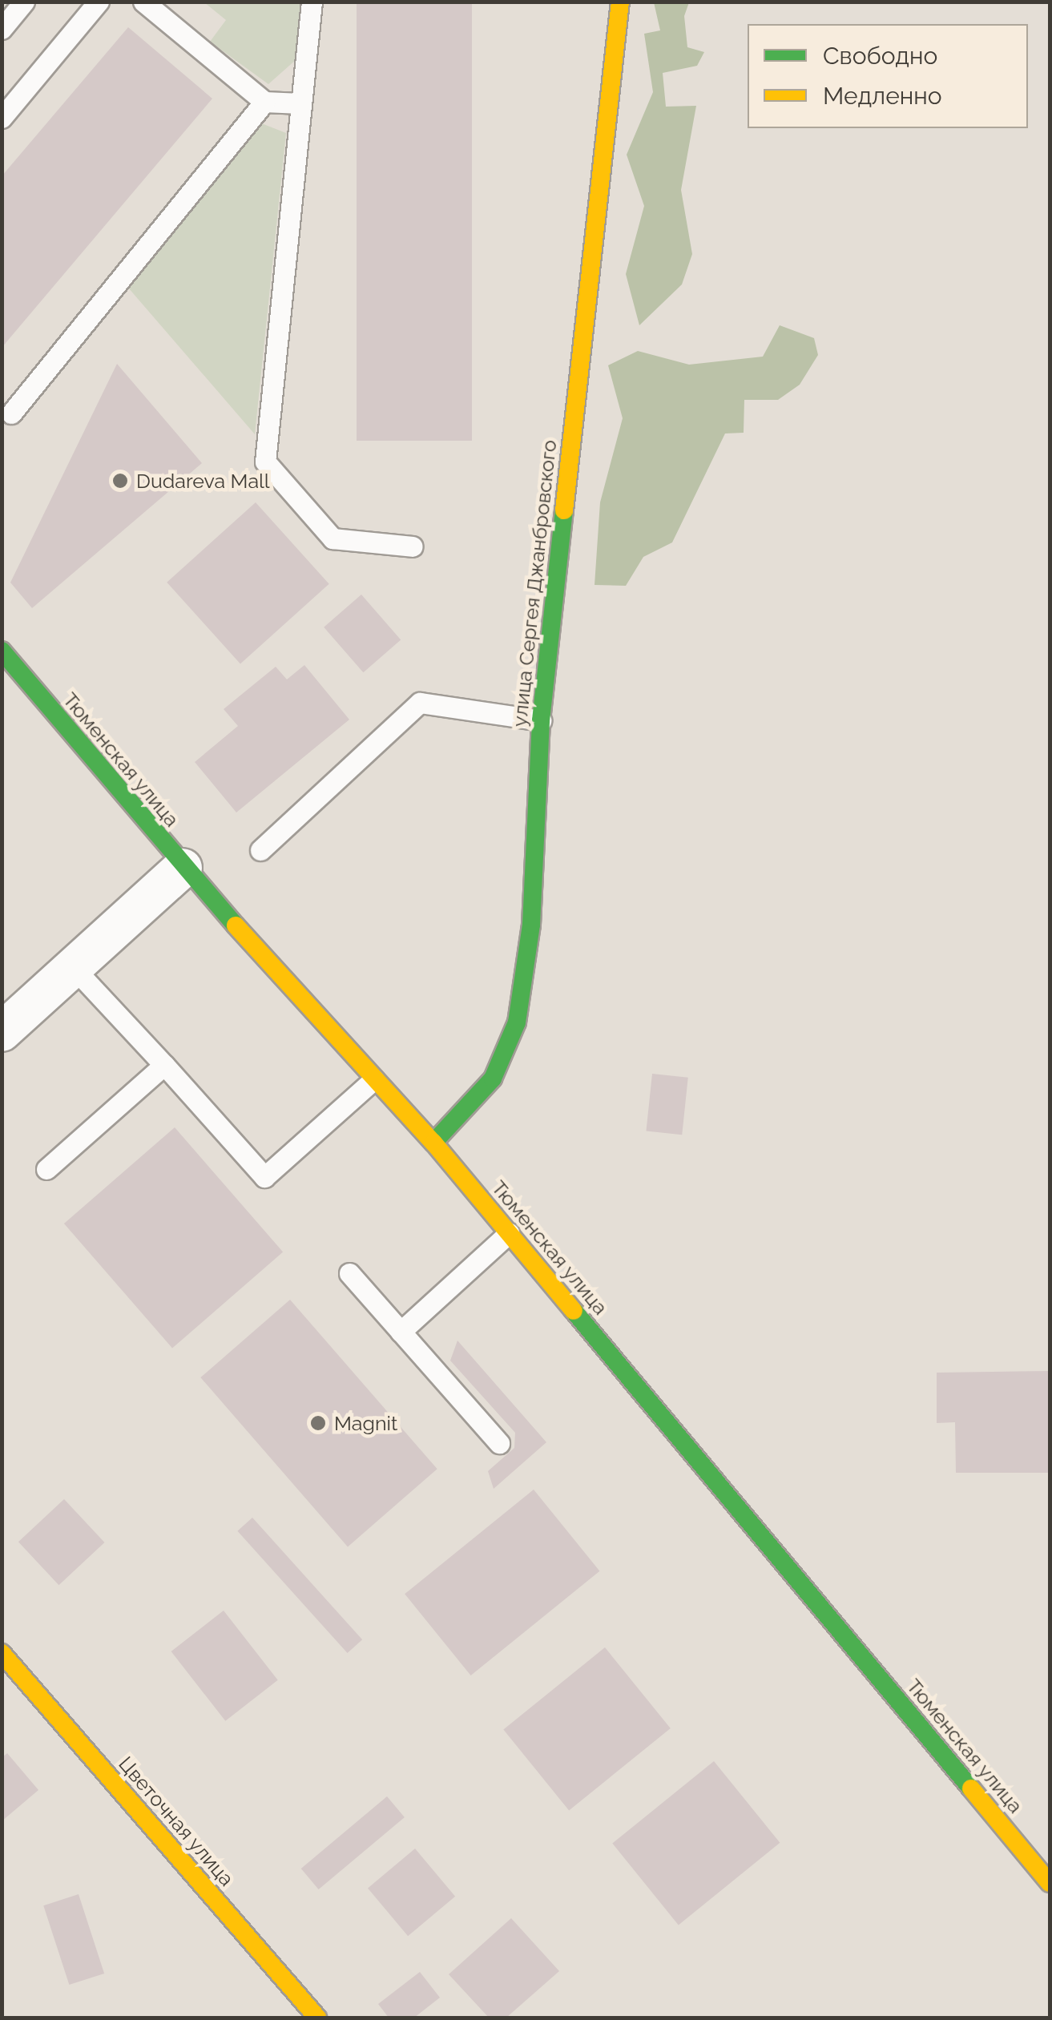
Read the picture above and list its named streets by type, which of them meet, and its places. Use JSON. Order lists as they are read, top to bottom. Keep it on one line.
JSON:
{"streets":{"street":["улица Сергея Джанбровского","Тюменская улица","Цветочная улица"]},"crossings":[["улица Сергея Джанбровского","Тюменская улица"]],"places":["Dudareva Mall","Magnit"],"legend":["Свободно","Медленно"]}
